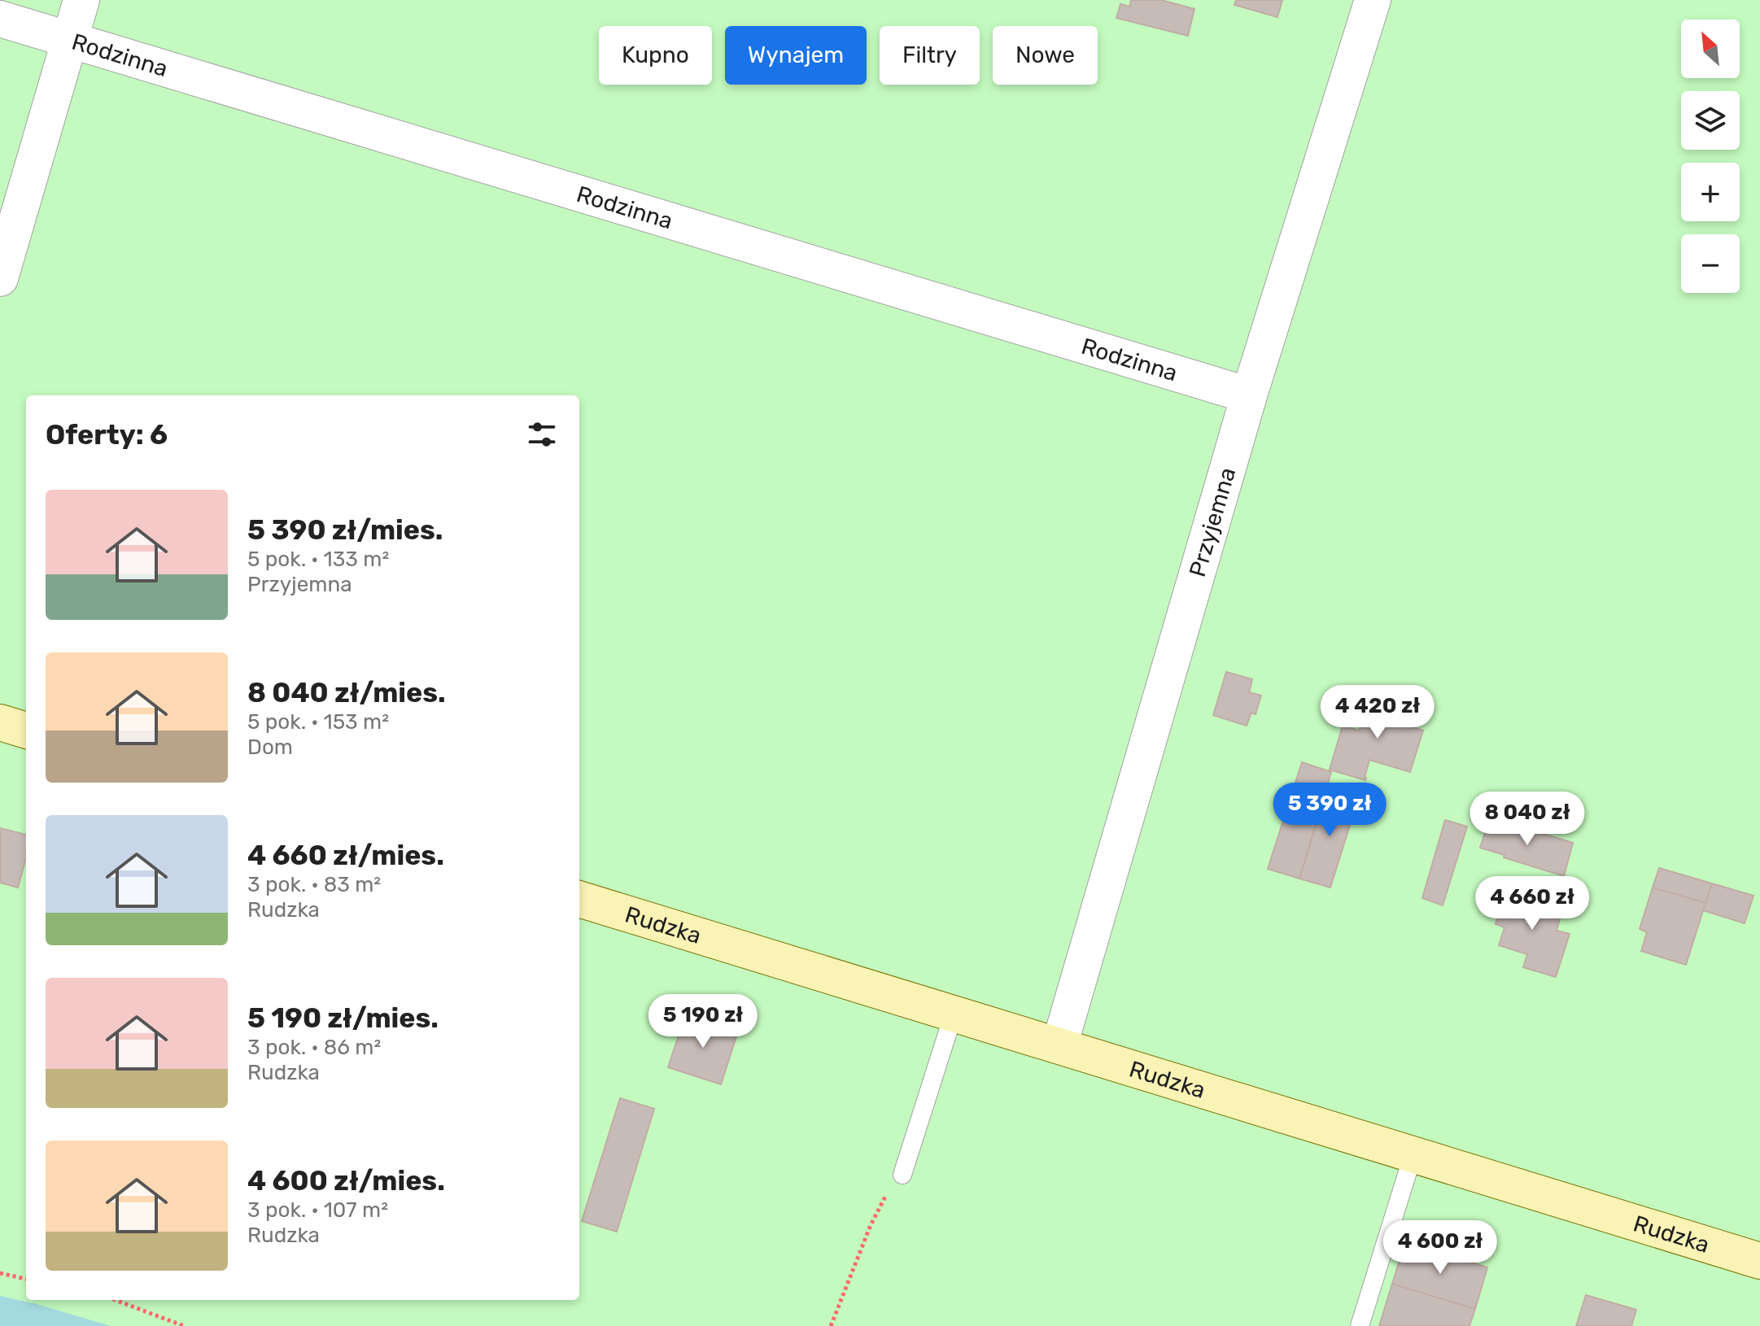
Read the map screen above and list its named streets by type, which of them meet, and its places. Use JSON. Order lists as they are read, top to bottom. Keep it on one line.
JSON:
{"streets":{"street":["Rodzinna","Przyjemna","Rudzka"]},"crossings":[["Rodzinna","Przyjemna"],["Przyjemna","Rudzka"]],"north":"top left","page":{"map_buttons":["+","−"],"chip":["Kupno","Wynajem","Filtry","Nowe"],"heading":"Oferty: 6","list":[{"name":"5 390 zł/mies.","note":"5 pok. · 133 m² · Przyjemna"},{"name":"8 040 zł/mies.","note":"5 pok. · 153 m² · Dom"},{"name":"4 660 zł/mies.","note":"3 pok. · 83 m² · Rudzka"},{"name":"5 190 zł/mies.","note":"3 pok. · 86 m² · Rudzka"},{"name":"4 600 zł/mies.","note":"3 pok. · 107 m² · Rudzka"}],"price":["4 420 zł","5 390 zł","8 040 zł","4 660 zł","5 190 zł","4 600 zł"]}}
